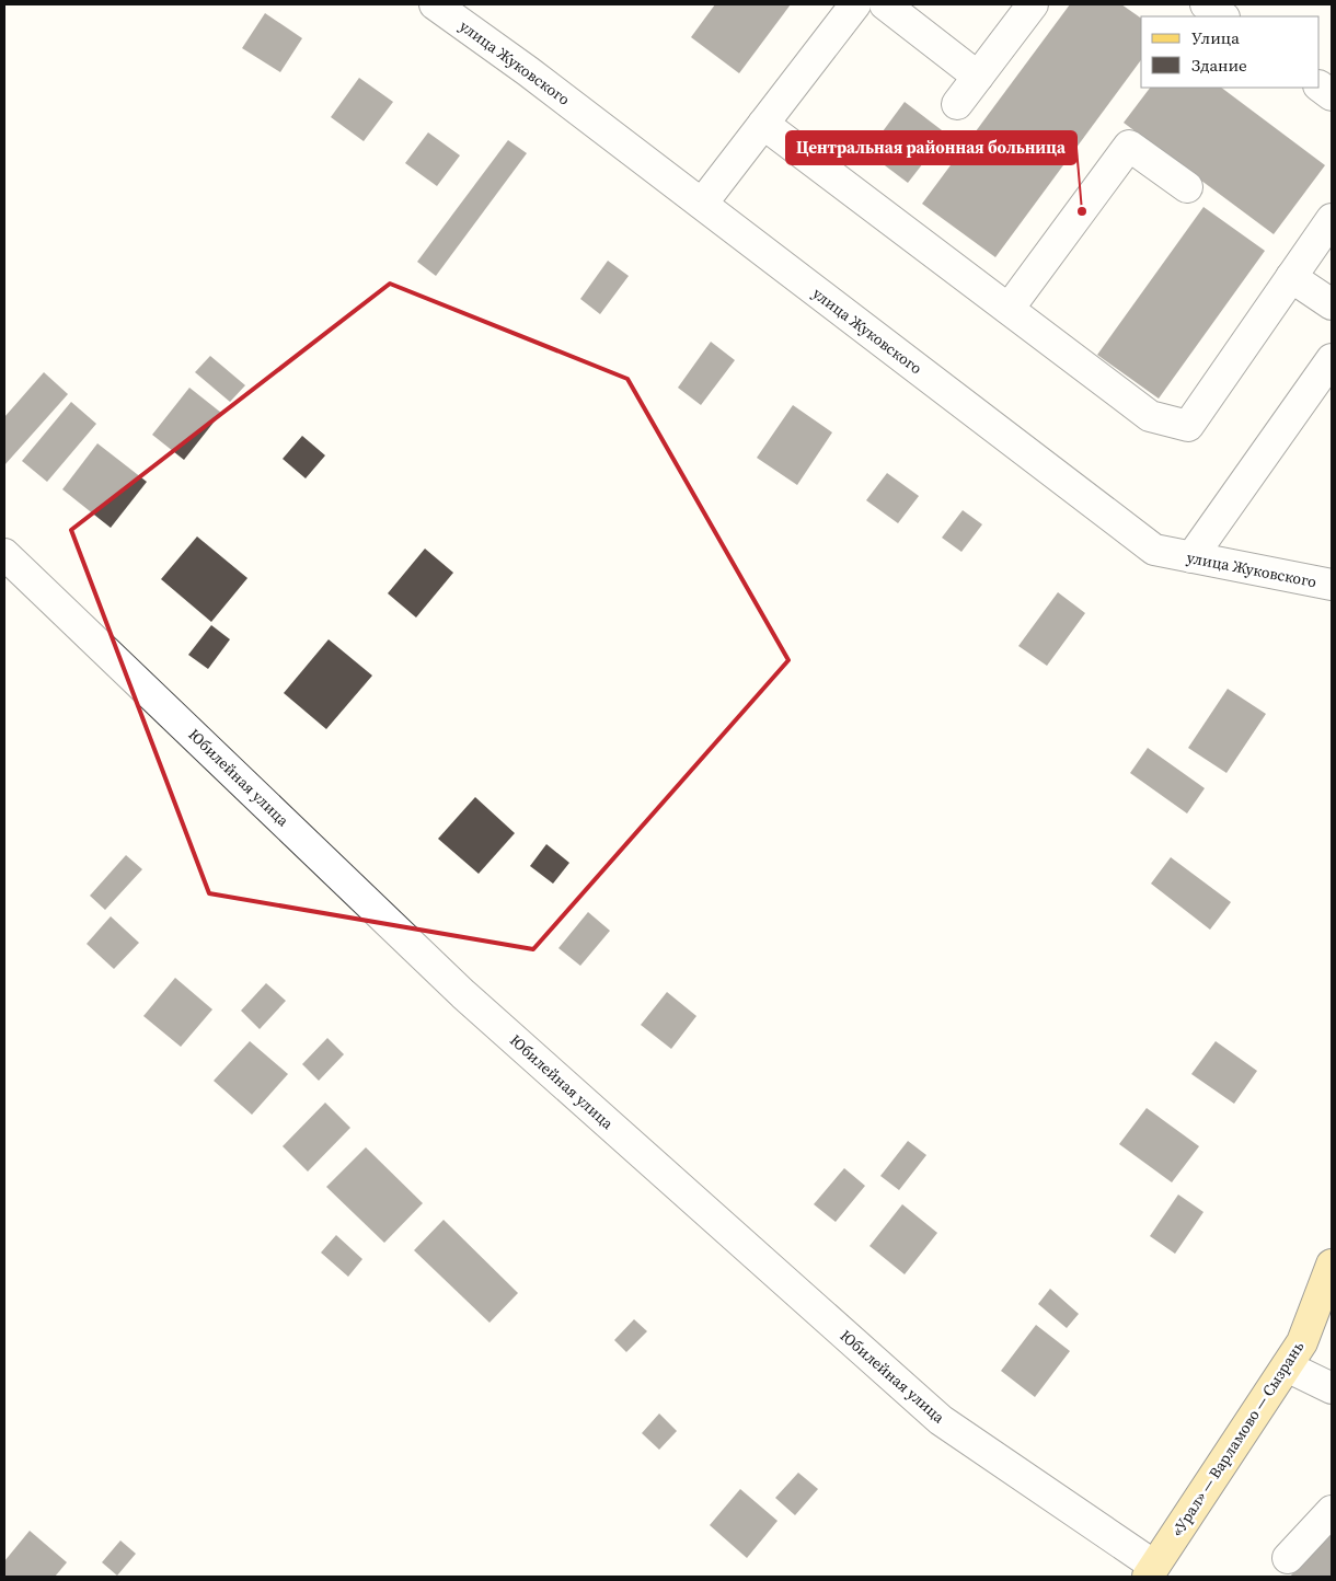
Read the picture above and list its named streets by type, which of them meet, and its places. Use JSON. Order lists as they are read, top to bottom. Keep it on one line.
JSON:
{"streets":{"main road":["«Урал» — Варламово — Сызрань"],"street":["улица Жуковского","Юбилейная улица"]},"crossings":[["Юбилейная улица","«Урал» — Варламово — Сызрань"]],"places":["Центральная районная больница"],"legend":["Улица","Здание"]}
